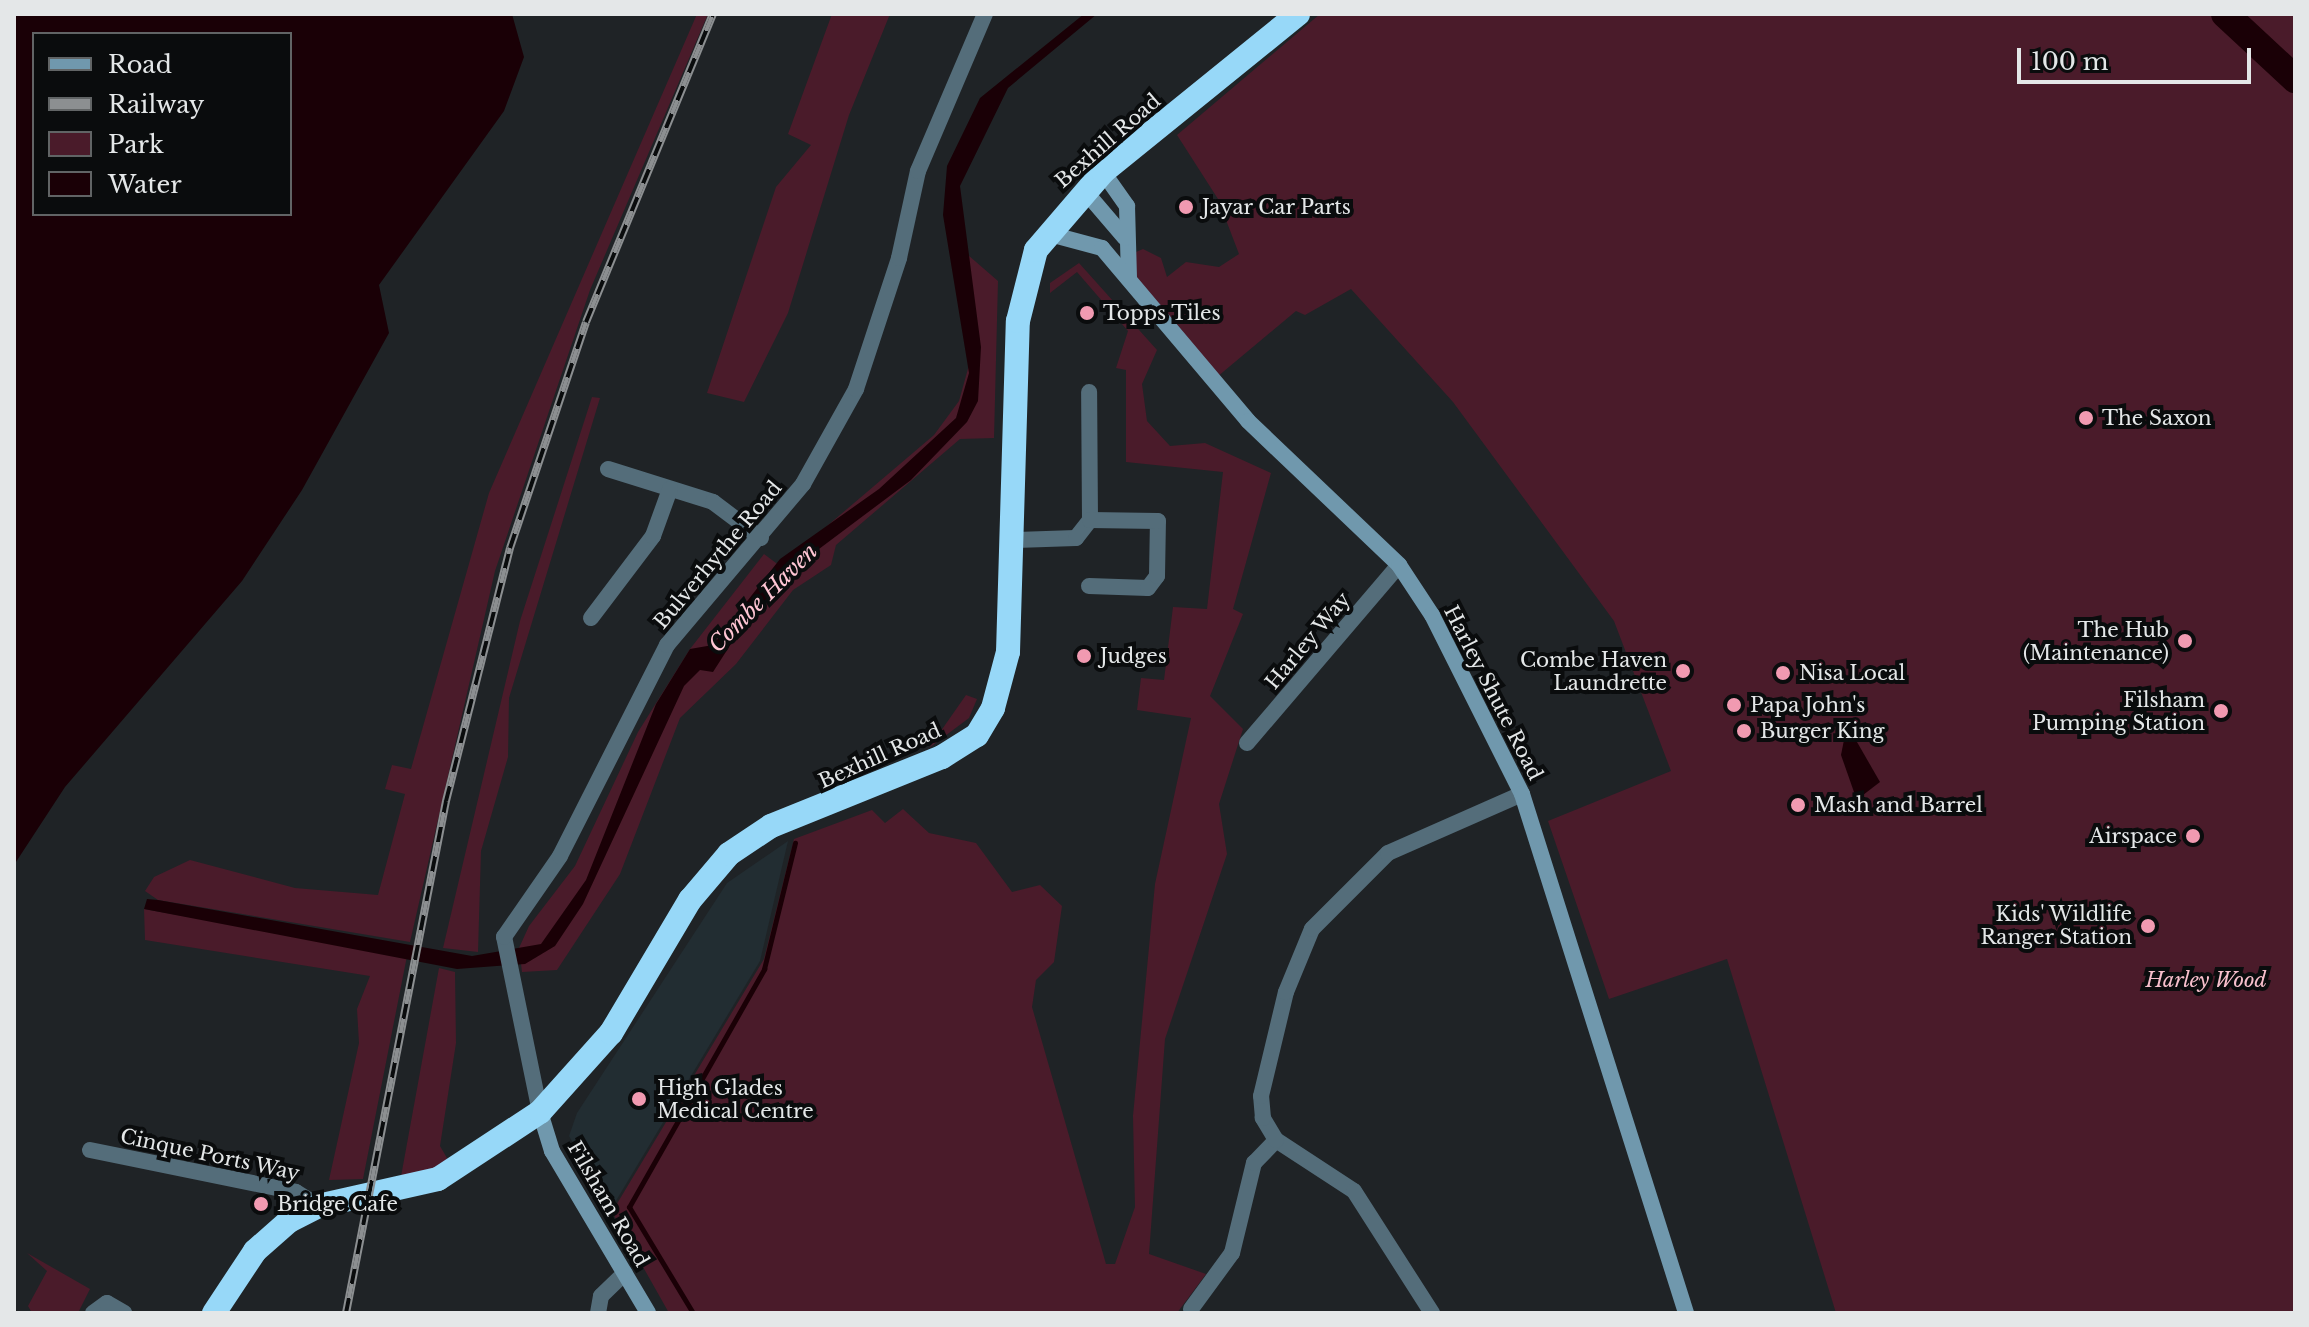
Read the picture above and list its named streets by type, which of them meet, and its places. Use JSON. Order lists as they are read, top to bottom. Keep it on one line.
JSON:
{"streets":{"highway":["Bexhill Road"],"main road":["Harley Shute Road","Filsham Road"],"street":["Bulverhythe Road","Harley Way","Cinque Ports Way"]},"crossings":[["Bexhill Road","Bulverhythe Road"],["Bexhill Road","Harley Shute Road"],["Bexhill Road","Cinque Ports Way"],["Bexhill Road","Filsham Road"],["Bulverhythe Road","Filsham Road"],["Harley Way","Harley Shute Road"]],"water":["Combe Haven"],"parks":["Harley Wood"],"places":["Jayar Car Parts","Topps Tiles","The Saxon","The Hub (Maintenance)","Judges","Combe Haven Laundrette","Nisa Local","Papa John's","Filsham Pumping Station","Burger King","Mash and Barrel","Airspace","Kids' Wildlife Ranger Station","High Glades Medical Centre","Bridge Cafe"],"legend":["Road","Railway","Park","Water"],"scale_bar":"100 m"}
